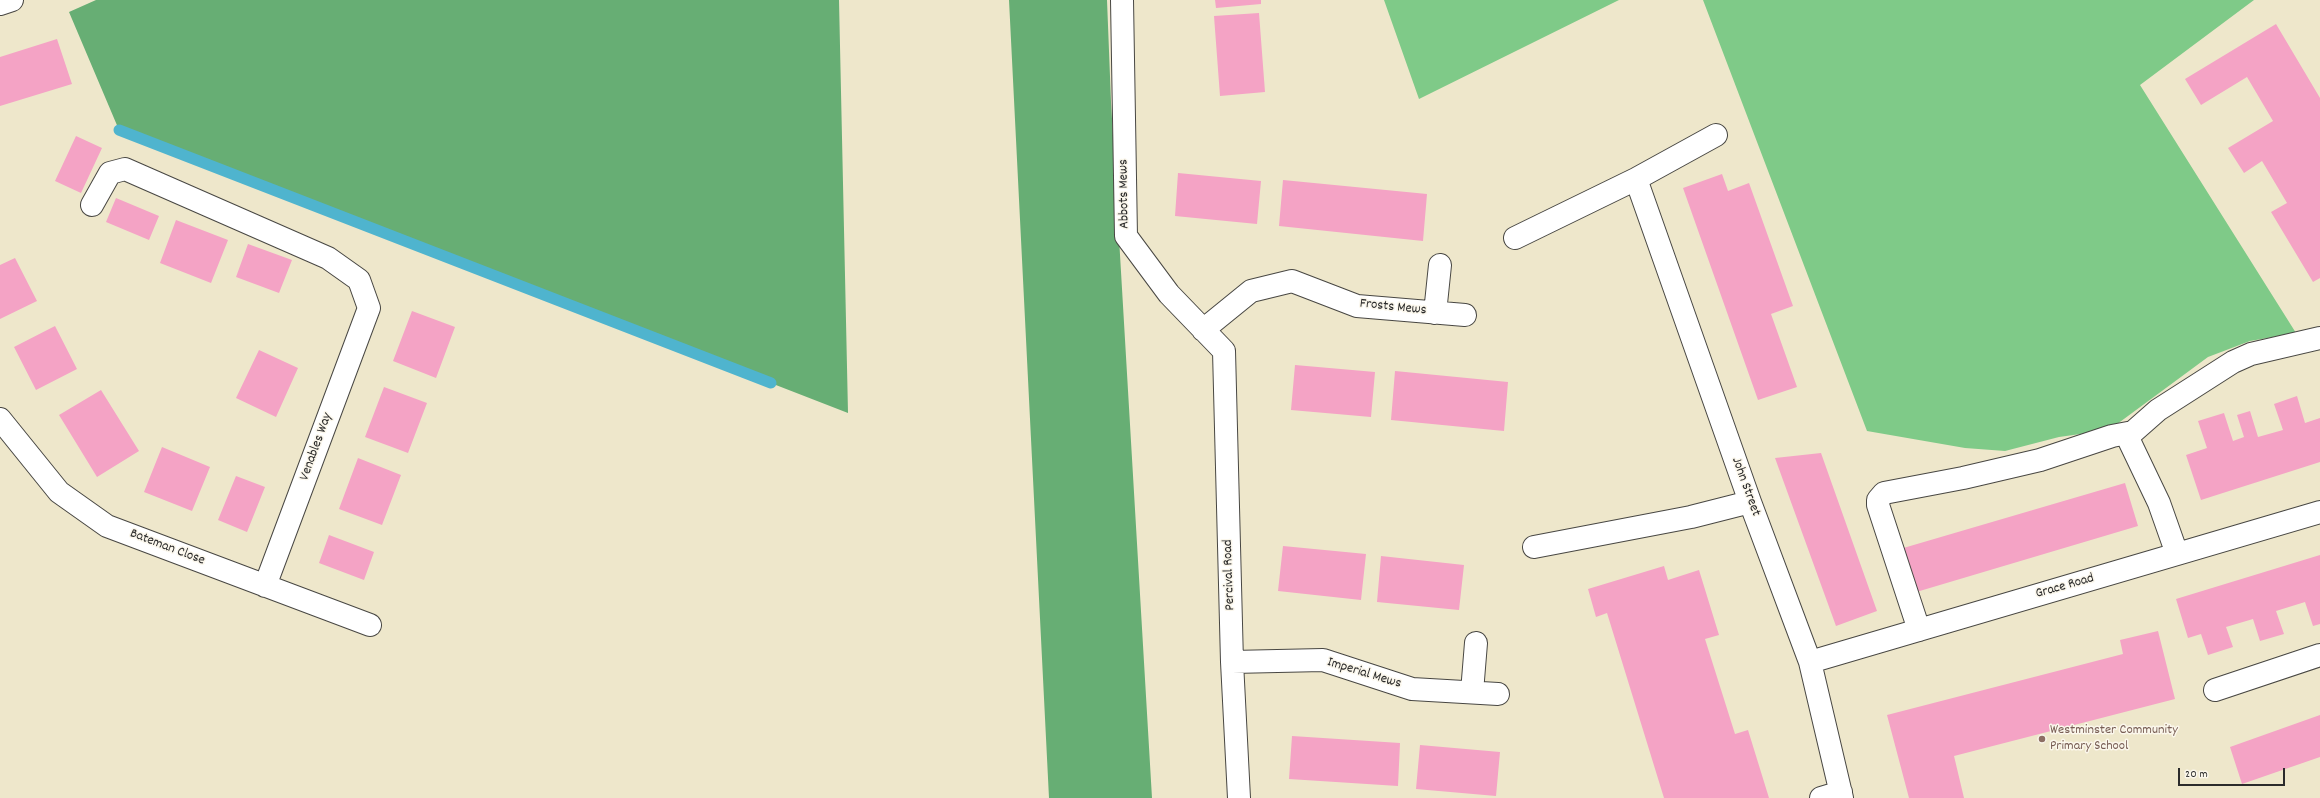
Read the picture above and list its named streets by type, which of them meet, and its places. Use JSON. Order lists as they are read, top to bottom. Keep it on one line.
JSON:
{"streets":{"street":["Abbots Mews","Frosts Mews","Venables Way","John Street","Bateman Close","Percival Road","Grace Road","Imperial Mews"]},"crossings":[["Abbots Mews","Frosts Mews"],["Abbots Mews","Percival Road"],["Venables Way","Bateman Close"],["John Street","Grace Road"],["Percival Road","Imperial Mews"]],"places":["Westminster Community Primary School"],"scale_bar":"20 m"}
